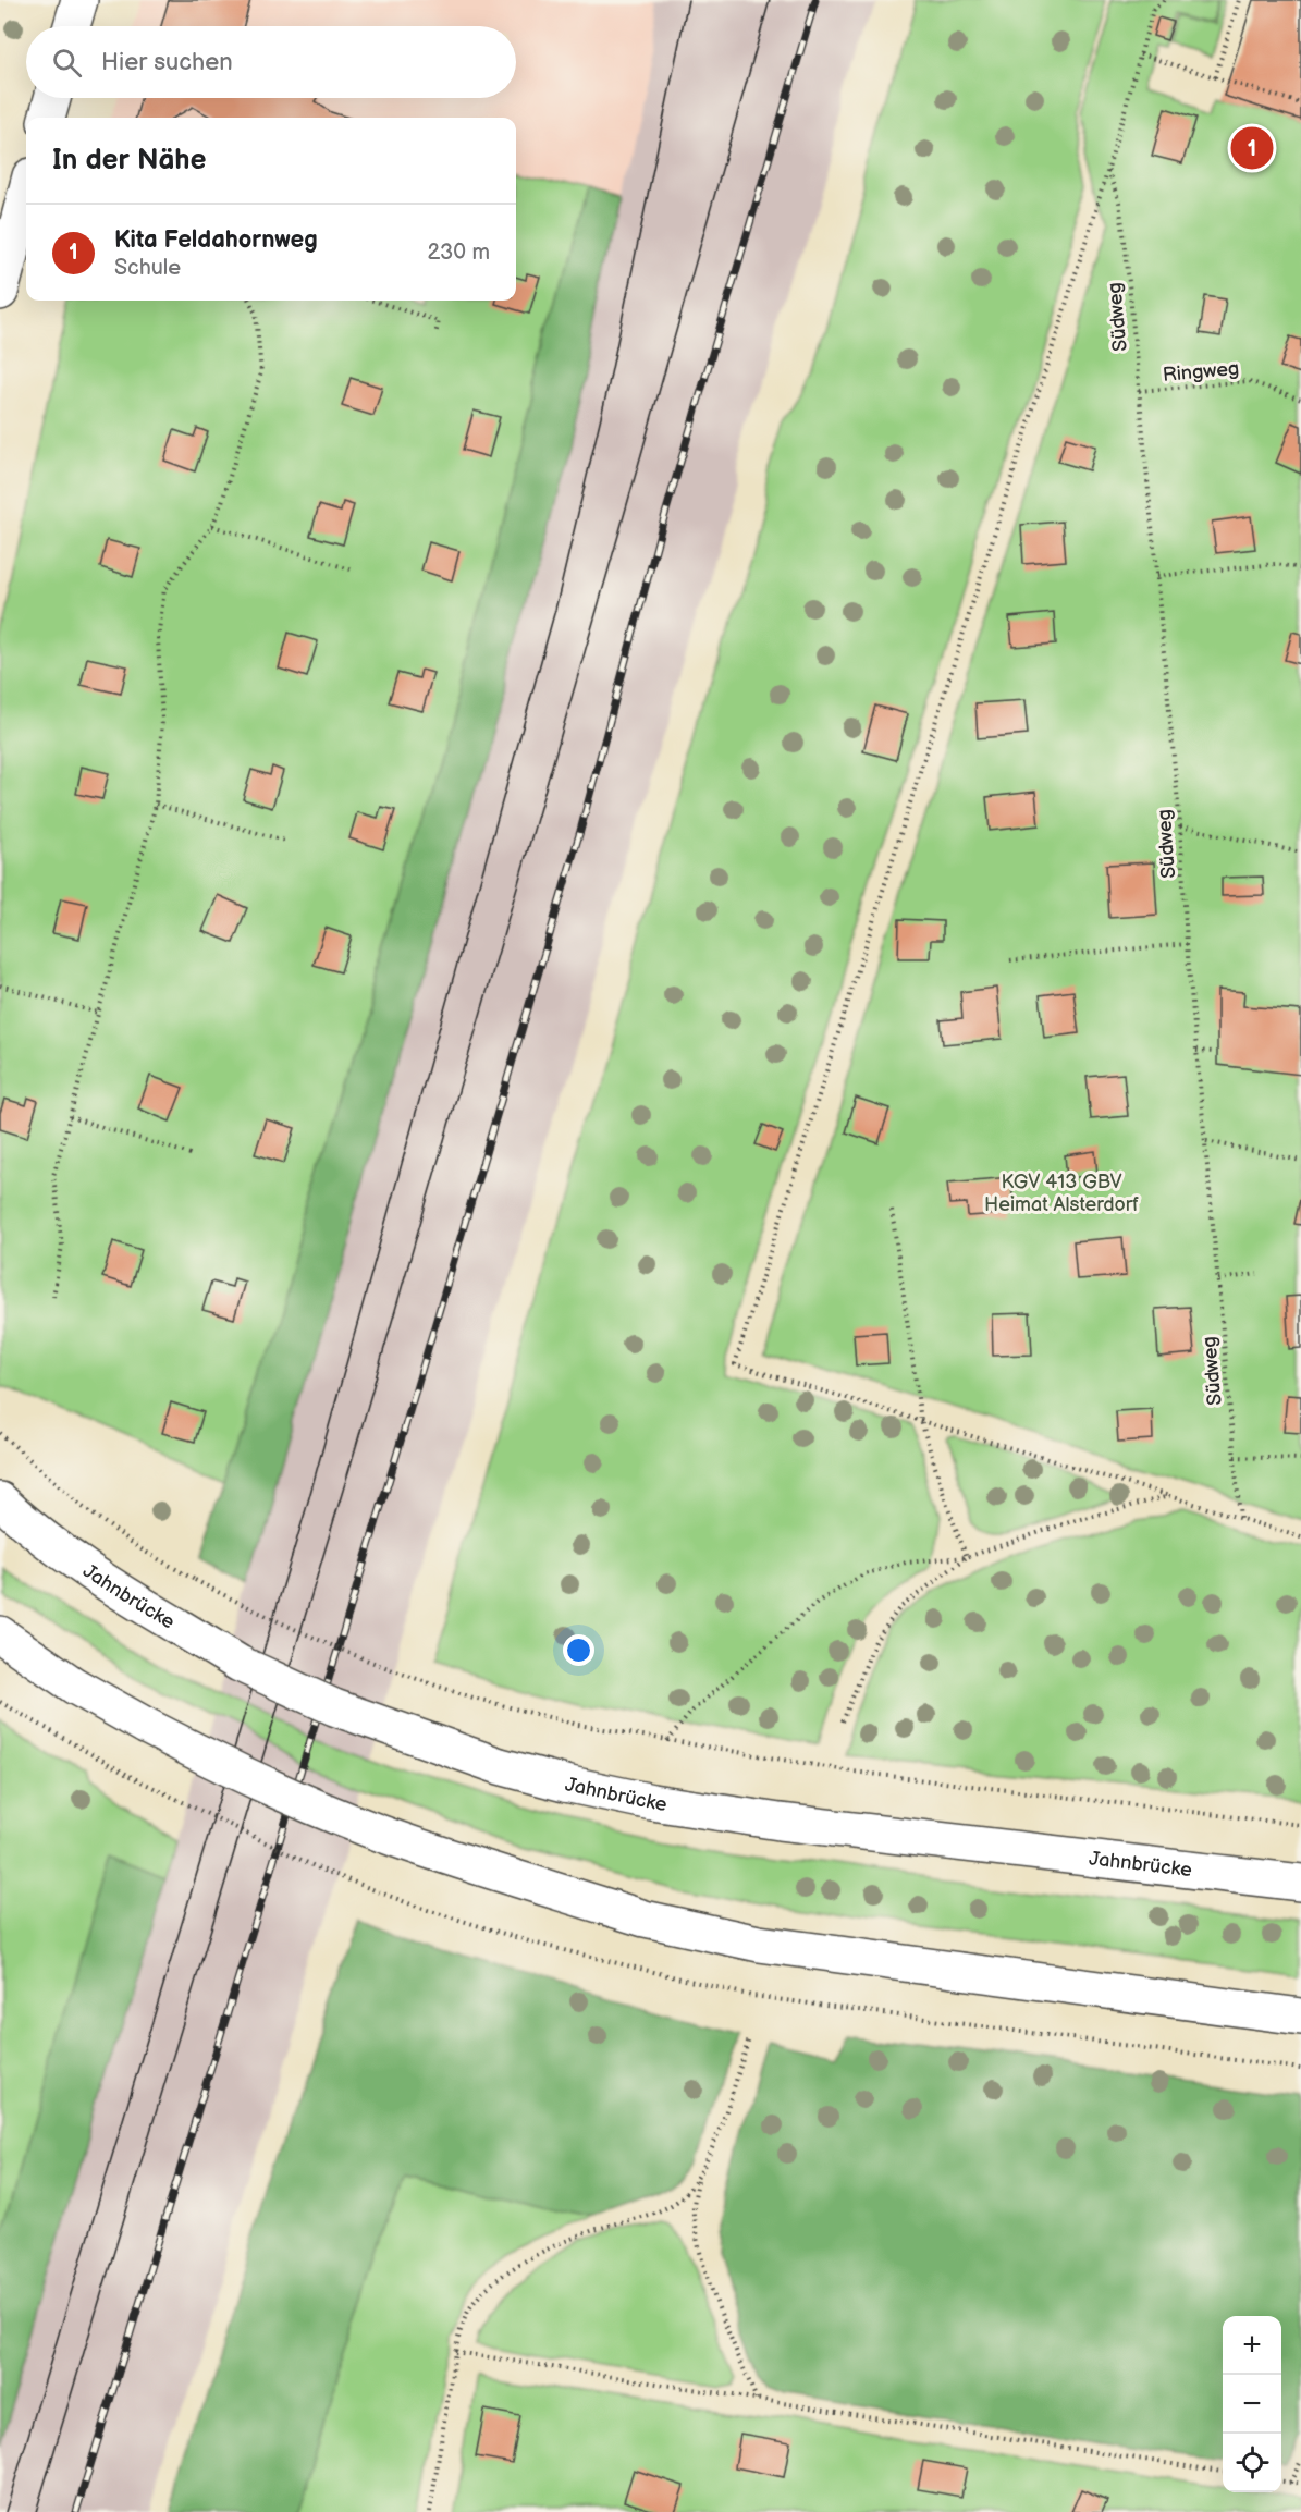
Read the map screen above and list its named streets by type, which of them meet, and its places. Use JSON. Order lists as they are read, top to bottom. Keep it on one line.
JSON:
{"streets":{"main road":["Jahnbrücke"],"path":["Südweg","Ringweg"]},"crossings":[["Südweg","Ringweg"]],"parks":["KGV 413 GBV Heimat Alsterdorf"],"page":{"search":"Hier suchen","heading":"In der Nähe","pins":"1","list":[{"mark":"1","name":"Kita Feldahornweg","note":"Schule","value":"230 m"}],"map_buttons":["+","−"]}}
